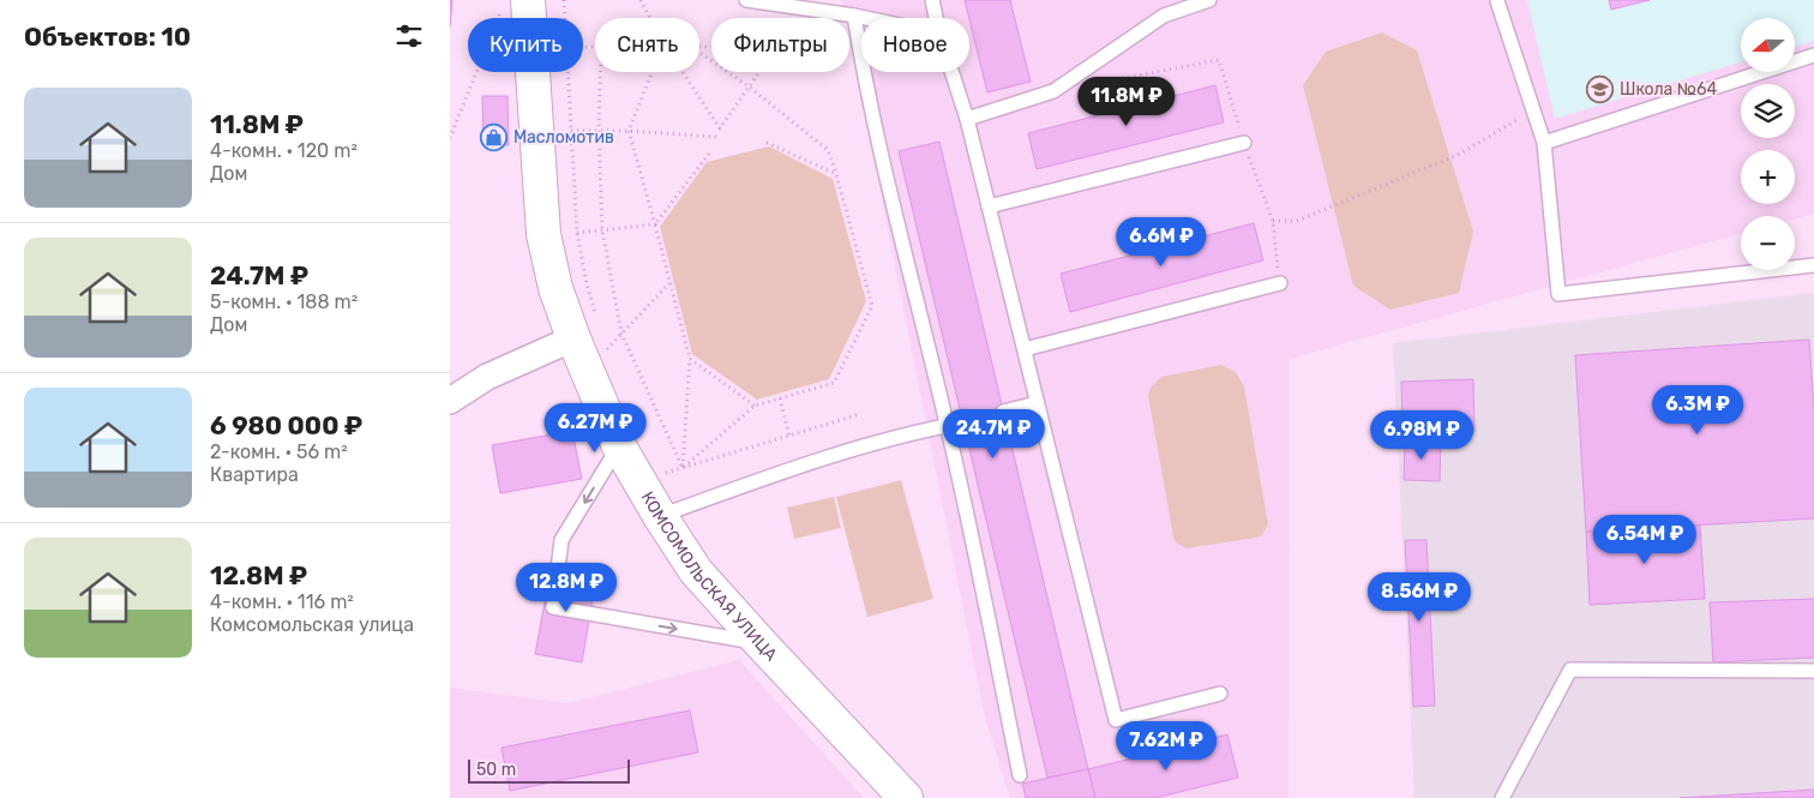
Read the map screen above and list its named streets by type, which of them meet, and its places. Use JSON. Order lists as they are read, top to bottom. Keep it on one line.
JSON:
{"streets":{"main road":["КОМСОМОЛЬСКАЯ УЛИЦА"]},"places":{"school or university":["Школа №64"],"shop":["Масломотив"]},"scale_bar":"50 m","north":"left","page":{"heading":"Объектов: 10","map_buttons":["+","−"],"chip":["Купить","Снять","Фильтры","Новое"],"list":[{"name":"11.8M ₽","note":"4-комн. · 120 m² · Дом"},{"name":"24.7M ₽","note":"5-комн. · 188 m² · Дом"},{"name":"6 980 000 ₽","note":"2-комн. · 56 m² · Квартира"},{"name":"12.8M ₽","note":"4-комн. · 116 m² · Комсомольская улица"}],"price":["11.8M ₽","6.6M ₽","6.3M ₽","6.27M ₽","24.7M ₽","6.98M ₽","6.54M ₽","12.8M ₽","8.56M ₽","7.62M ₽"],"scale":"50 m"}}
